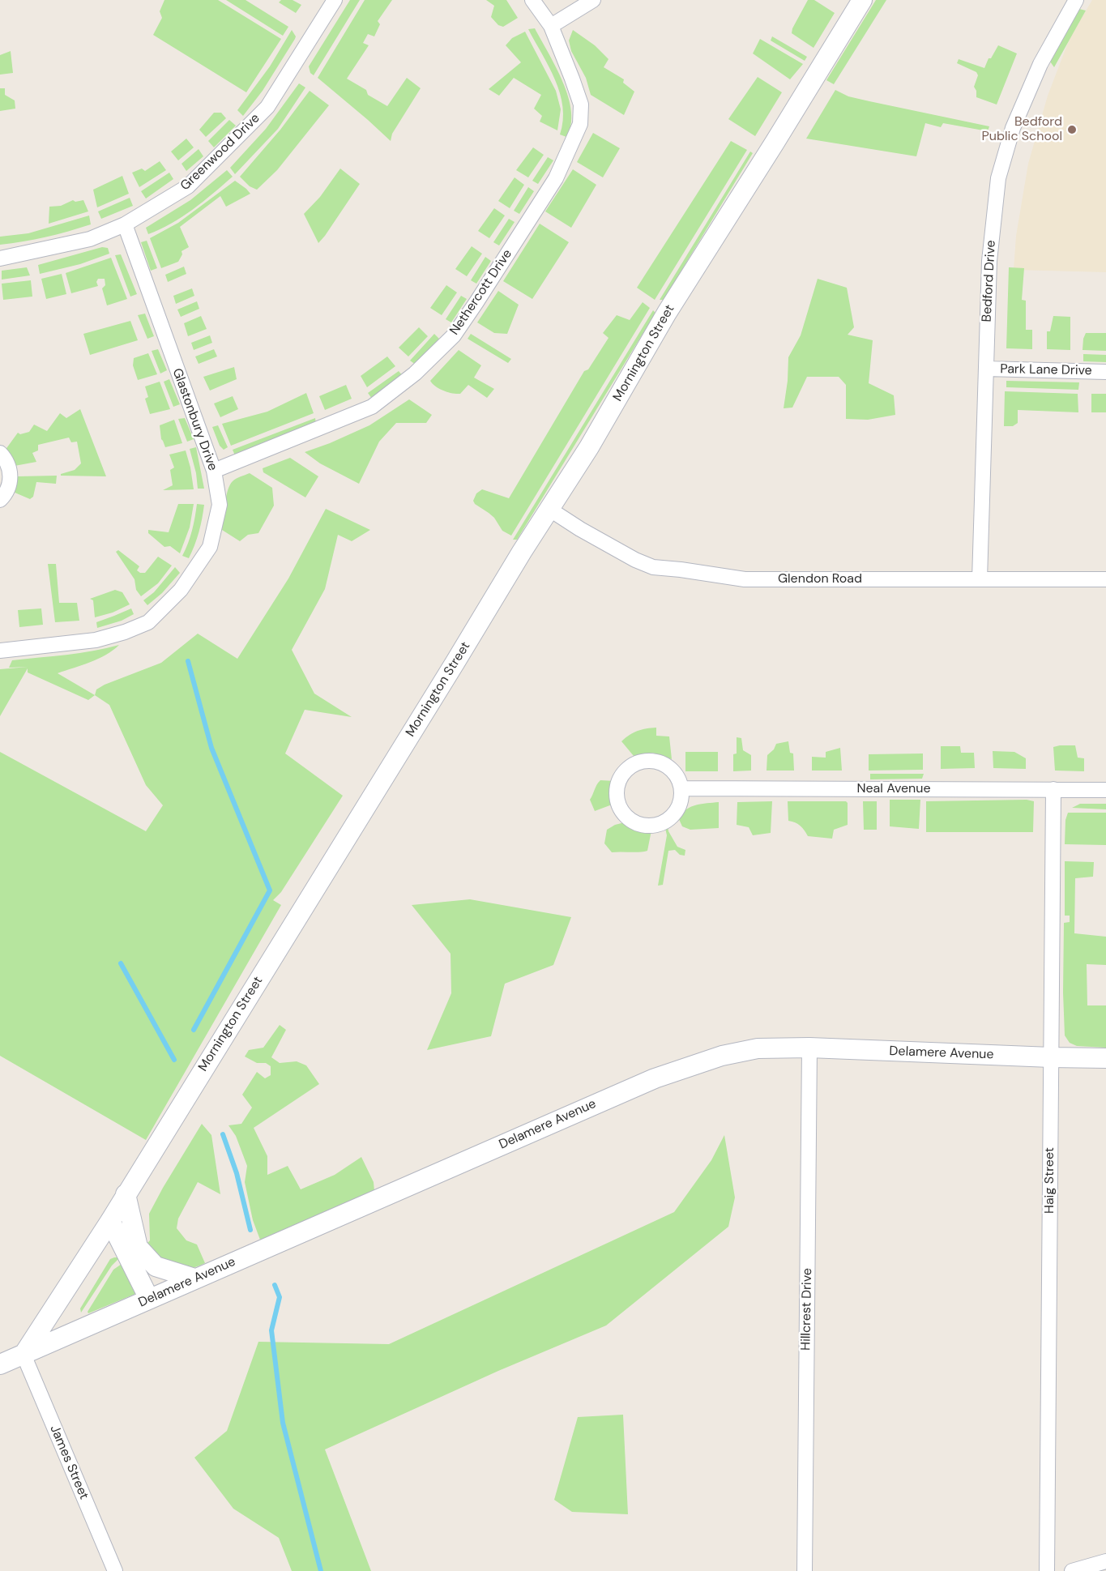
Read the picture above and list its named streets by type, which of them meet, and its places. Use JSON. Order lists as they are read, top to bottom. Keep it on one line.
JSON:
{"streets":{"main road":["Mornington Street","Delamere Avenue"],"street":["Greenwood Drive","Bedford Drive","Nethercott Drive","Park Lane Drive","Glastonbury Drive","Glendon Road","Neal Avenue","Haig Street","Hillcrest Drive","James Street"]},"crossings":[["Greenwood Drive","Glastonbury Drive"],["Bedford Drive","Park Lane Drive"],["Bedford Drive","Glendon Road"],["Nethercott Drive","Glastonbury Drive"],["Mornington Street","Glendon Road"],["Mornington Street","Delamere Avenue"],["Mornington Street","James Street"],["Neal Avenue","Haig Street"],["Delamere Avenue","Haig Street"],["Delamere Avenue","Hillcrest Drive"],["Delamere Avenue","James Street"]],"places":["Bedford Public School"]}
